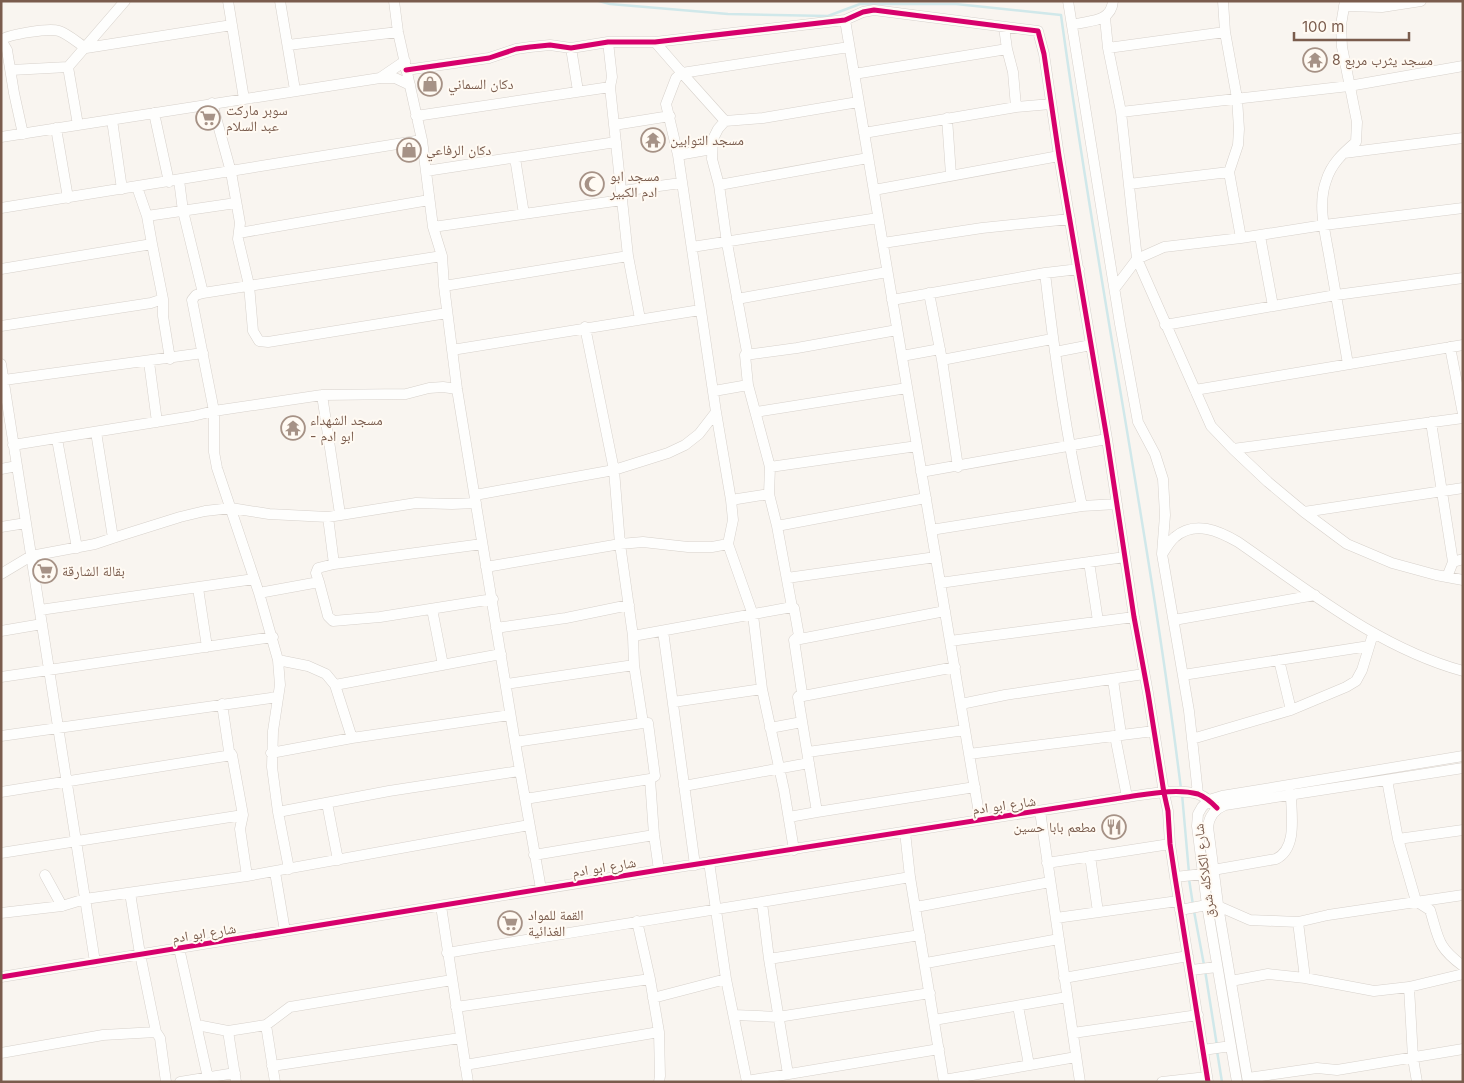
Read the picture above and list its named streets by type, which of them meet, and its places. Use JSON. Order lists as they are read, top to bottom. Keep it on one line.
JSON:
{"streets":{"street":["شارع ابو ادم","شارع الكلاكله شرق"]},"crossings":[["شارع ابو ادم","شارع الكلاكله شرق"]],"places":{"temple":["مسجد يثرب مربع 8","مسجد التوابين","مسجد الشهداء - ابو ادم"],"shop":["دكان السماني","دكان الرفاعي"],"supermarket":["سوبر ماركت عبد السلام","بقالة الشارقة","القمة للمواد الغذائية"],"mosque":["مسجد ابو ادم الكبير"],"restaurant":["مطعم بابا حسين"]},"scale_bar":"100 m"}
